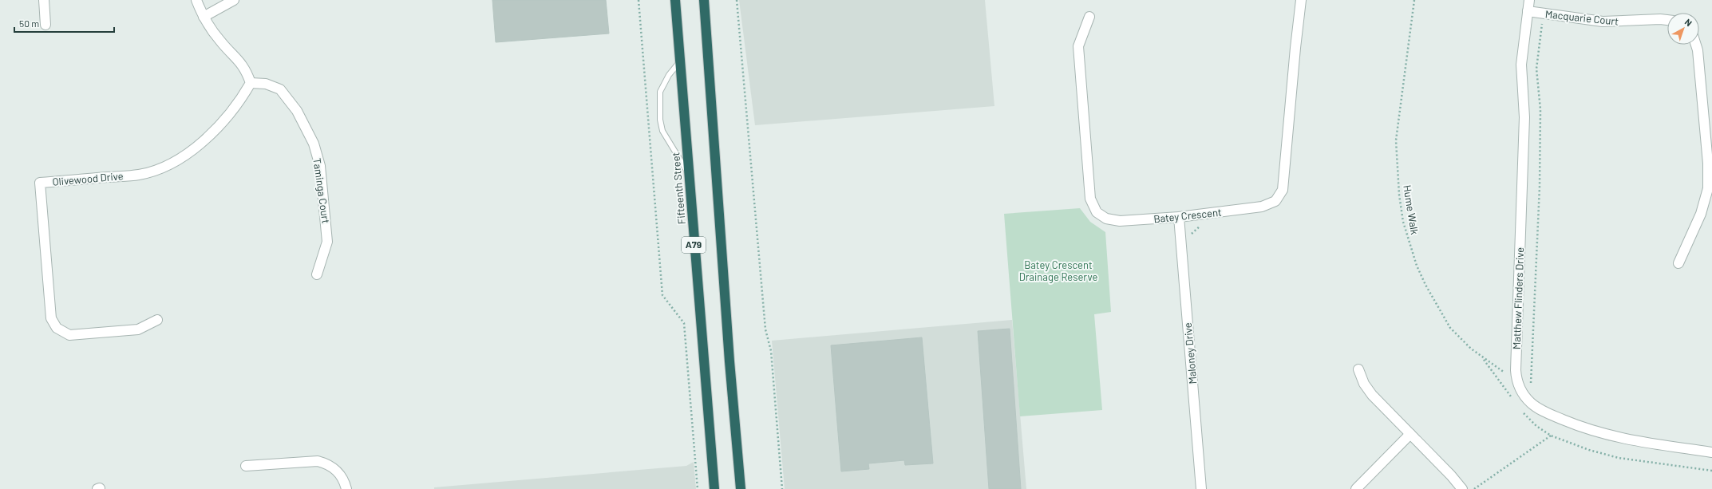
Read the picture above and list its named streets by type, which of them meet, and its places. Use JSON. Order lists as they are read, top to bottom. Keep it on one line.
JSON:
{"streets":{"highway":["Fifteenth Street","A79"],"street":["Macquarie Court","Olivewood Drive","Taminga Court","Batey Crescent","Matthew Flinders Drive","Maloney Drive"],"path":["Hume Walk"]},"crossings":[["Macquarie Court","Matthew Flinders Drive"],["Olivewood Drive","Taminga Court"],["Hume Walk","Matthew Flinders Drive"],["Batey Crescent","Maloney Drive"]],"parks":["Batey Crescent Drainage Reserve"],"scale_bar":"50 m","north":"top right"}
